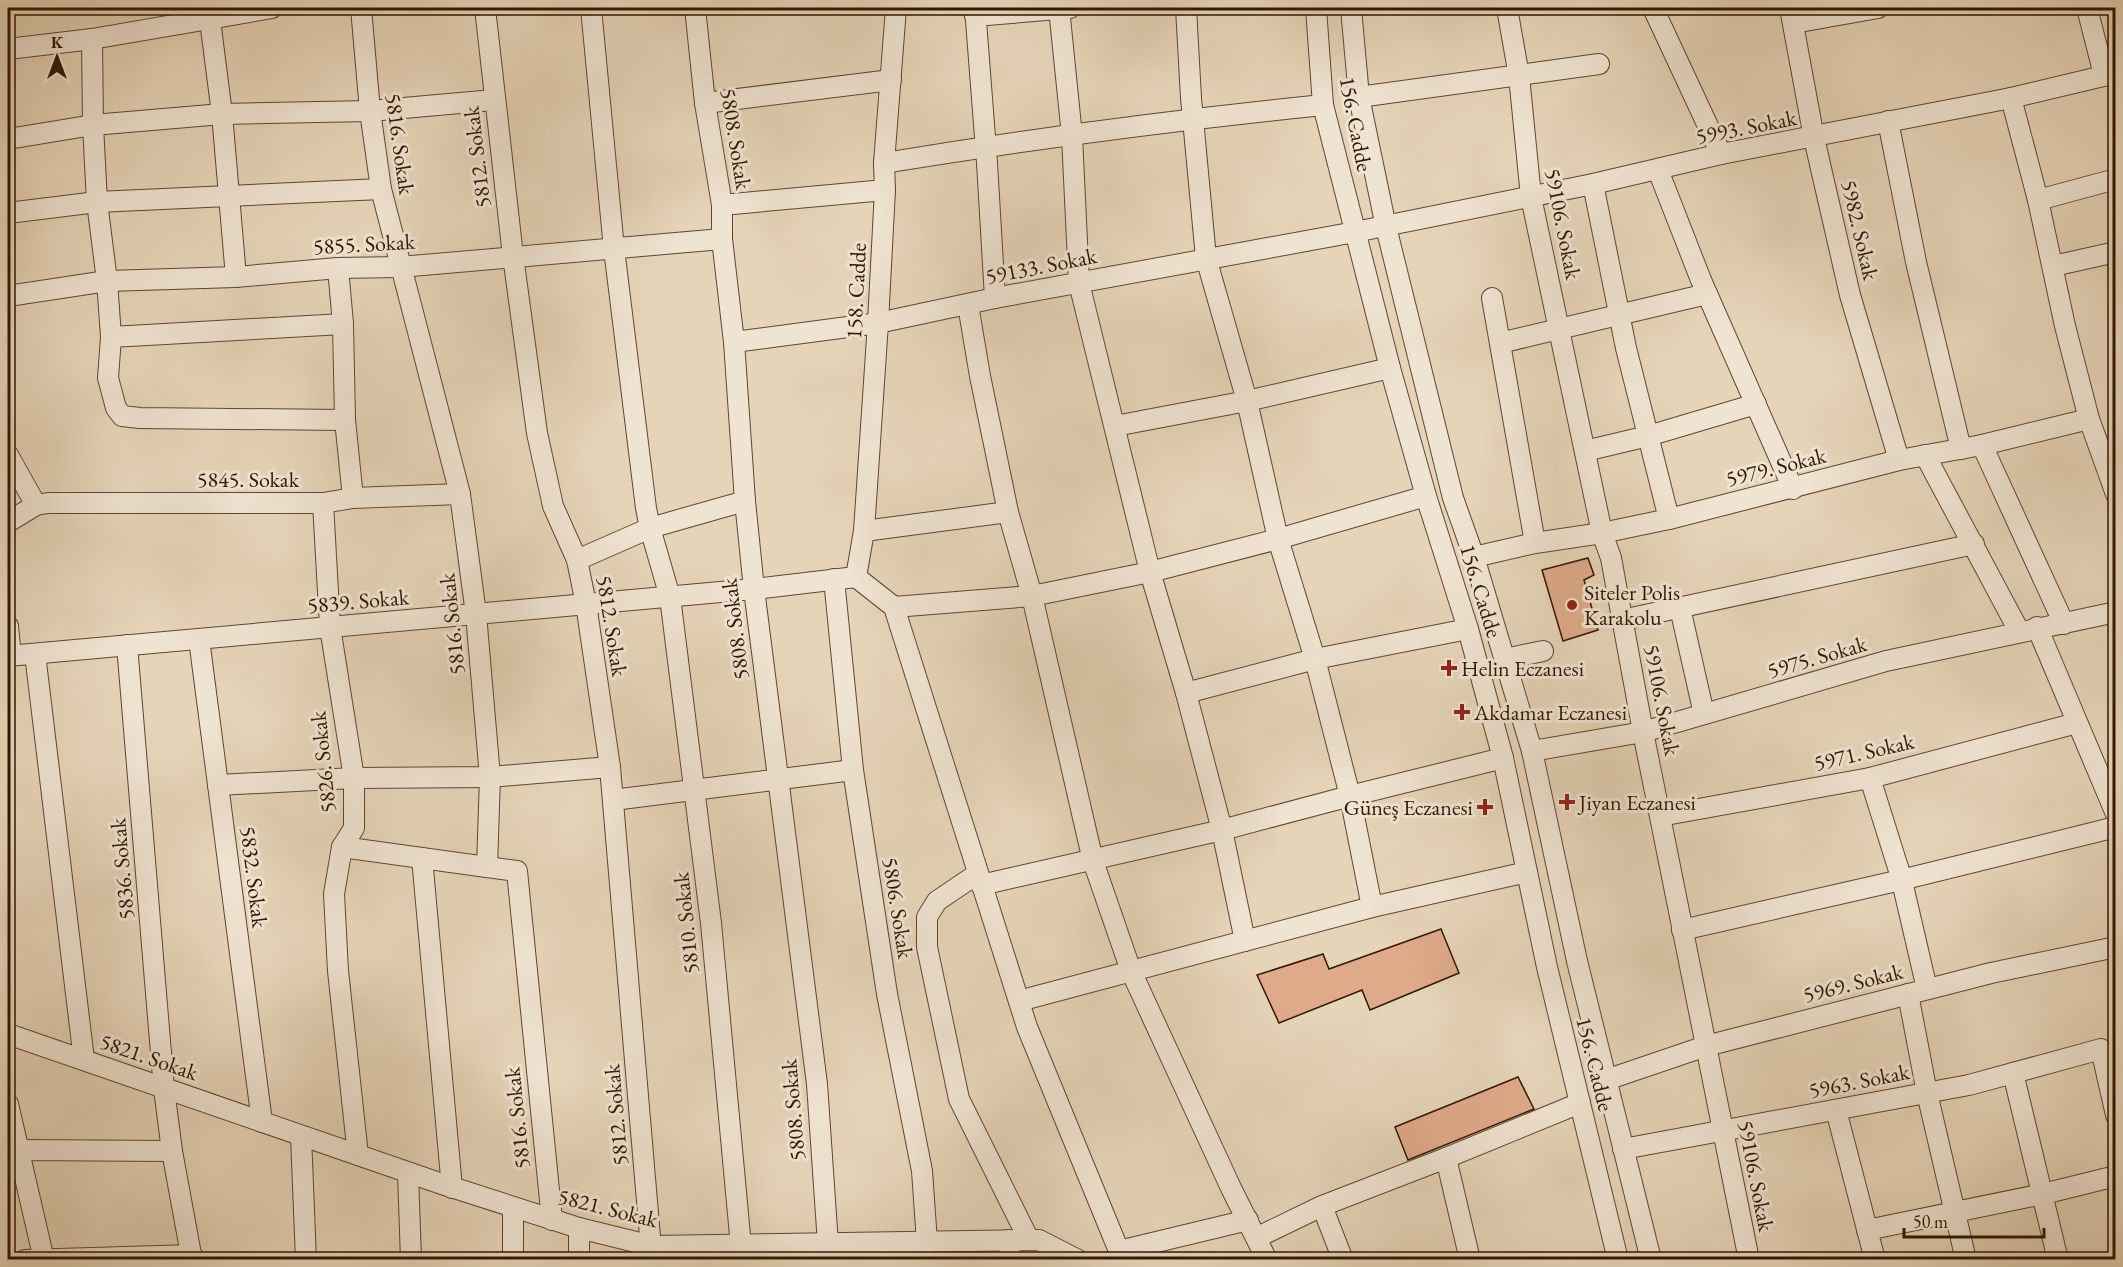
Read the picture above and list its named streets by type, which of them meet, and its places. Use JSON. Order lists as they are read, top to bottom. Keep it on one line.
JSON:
{"streets":{"street":["156. Cadde","5993. Sokak","5808. Sokak","5816. Sokak","5812. Sokak","59106. Sokak","5982. Sokak","5855. Sokak","59133. Sokak","158. Cadde","5979. Sokak","5845. Sokak","5839. Sokak","5975. Sokak","5971. Sokak","5826. Sokak","5836. Sokak","5832. Sokak","5806. Sokak","5810. Sokak","5969. Sokak","5821. Sokak","5963. Sokak"]},"crossings":[["156. Cadde","5993. Sokak"],["156. Cadde","59133. Sokak"],["156. Cadde","5979. Sokak"],["156. Cadde","5975. Sokak"],["156. Cadde","5969. Sokak"],["156. Cadde","5963. Sokak"],["5993. Sokak","59106. Sokak"],["5993. Sokak","5982. Sokak"],["5993. Sokak","59133. Sokak"],["5808. Sokak","5855. Sokak"],["5808. Sokak","59133. Sokak"],["5808. Sokak","5839. Sokak"],["5808. Sokak","5821. Sokak"],["5816. Sokak","5855. Sokak"],["5816. Sokak","5845. Sokak"],["5816. Sokak","5839. Sokak"],["5816. Sokak","5821. Sokak"],["5812. Sokak","5855. Sokak"],["5812. Sokak","5839. Sokak"],["5812. Sokak","5821. Sokak"],["59106. Sokak","5979. Sokak"],["59106. Sokak","5975. Sokak"],["59106. Sokak","5971. Sokak"],["59106. Sokak","5969. Sokak"],["59106. Sokak","5963. Sokak"],["5982. Sokak","5979. Sokak"],["5855. Sokak","5810. Sokak"],["59133. Sokak","158. Cadde"],["158. Cadde","5839. Sokak"],["5845. Sokak","5826. Sokak"],["5839. Sokak","5826. Sokak"],["5839. Sokak","5836. Sokak"],["5839. Sokak","5832. Sokak"],["5839. Sokak","5806. Sokak"],["5839. Sokak","5810. Sokak"],["5826. Sokak","5821. Sokak"],["5836. Sokak","5821. Sokak"],["5832. Sokak","5821. Sokak"],["5806. Sokak","5821. Sokak"],["5810. Sokak","5821. Sokak"]],"places":{"other":["Siteler Polis Karakolu"],"health":["Helin Eczanesi","Akdamar Eczanesi","Jiyan Eczanesi","Güneş Eczanesi"]},"scale_bar":"50 m","north":"top"}
